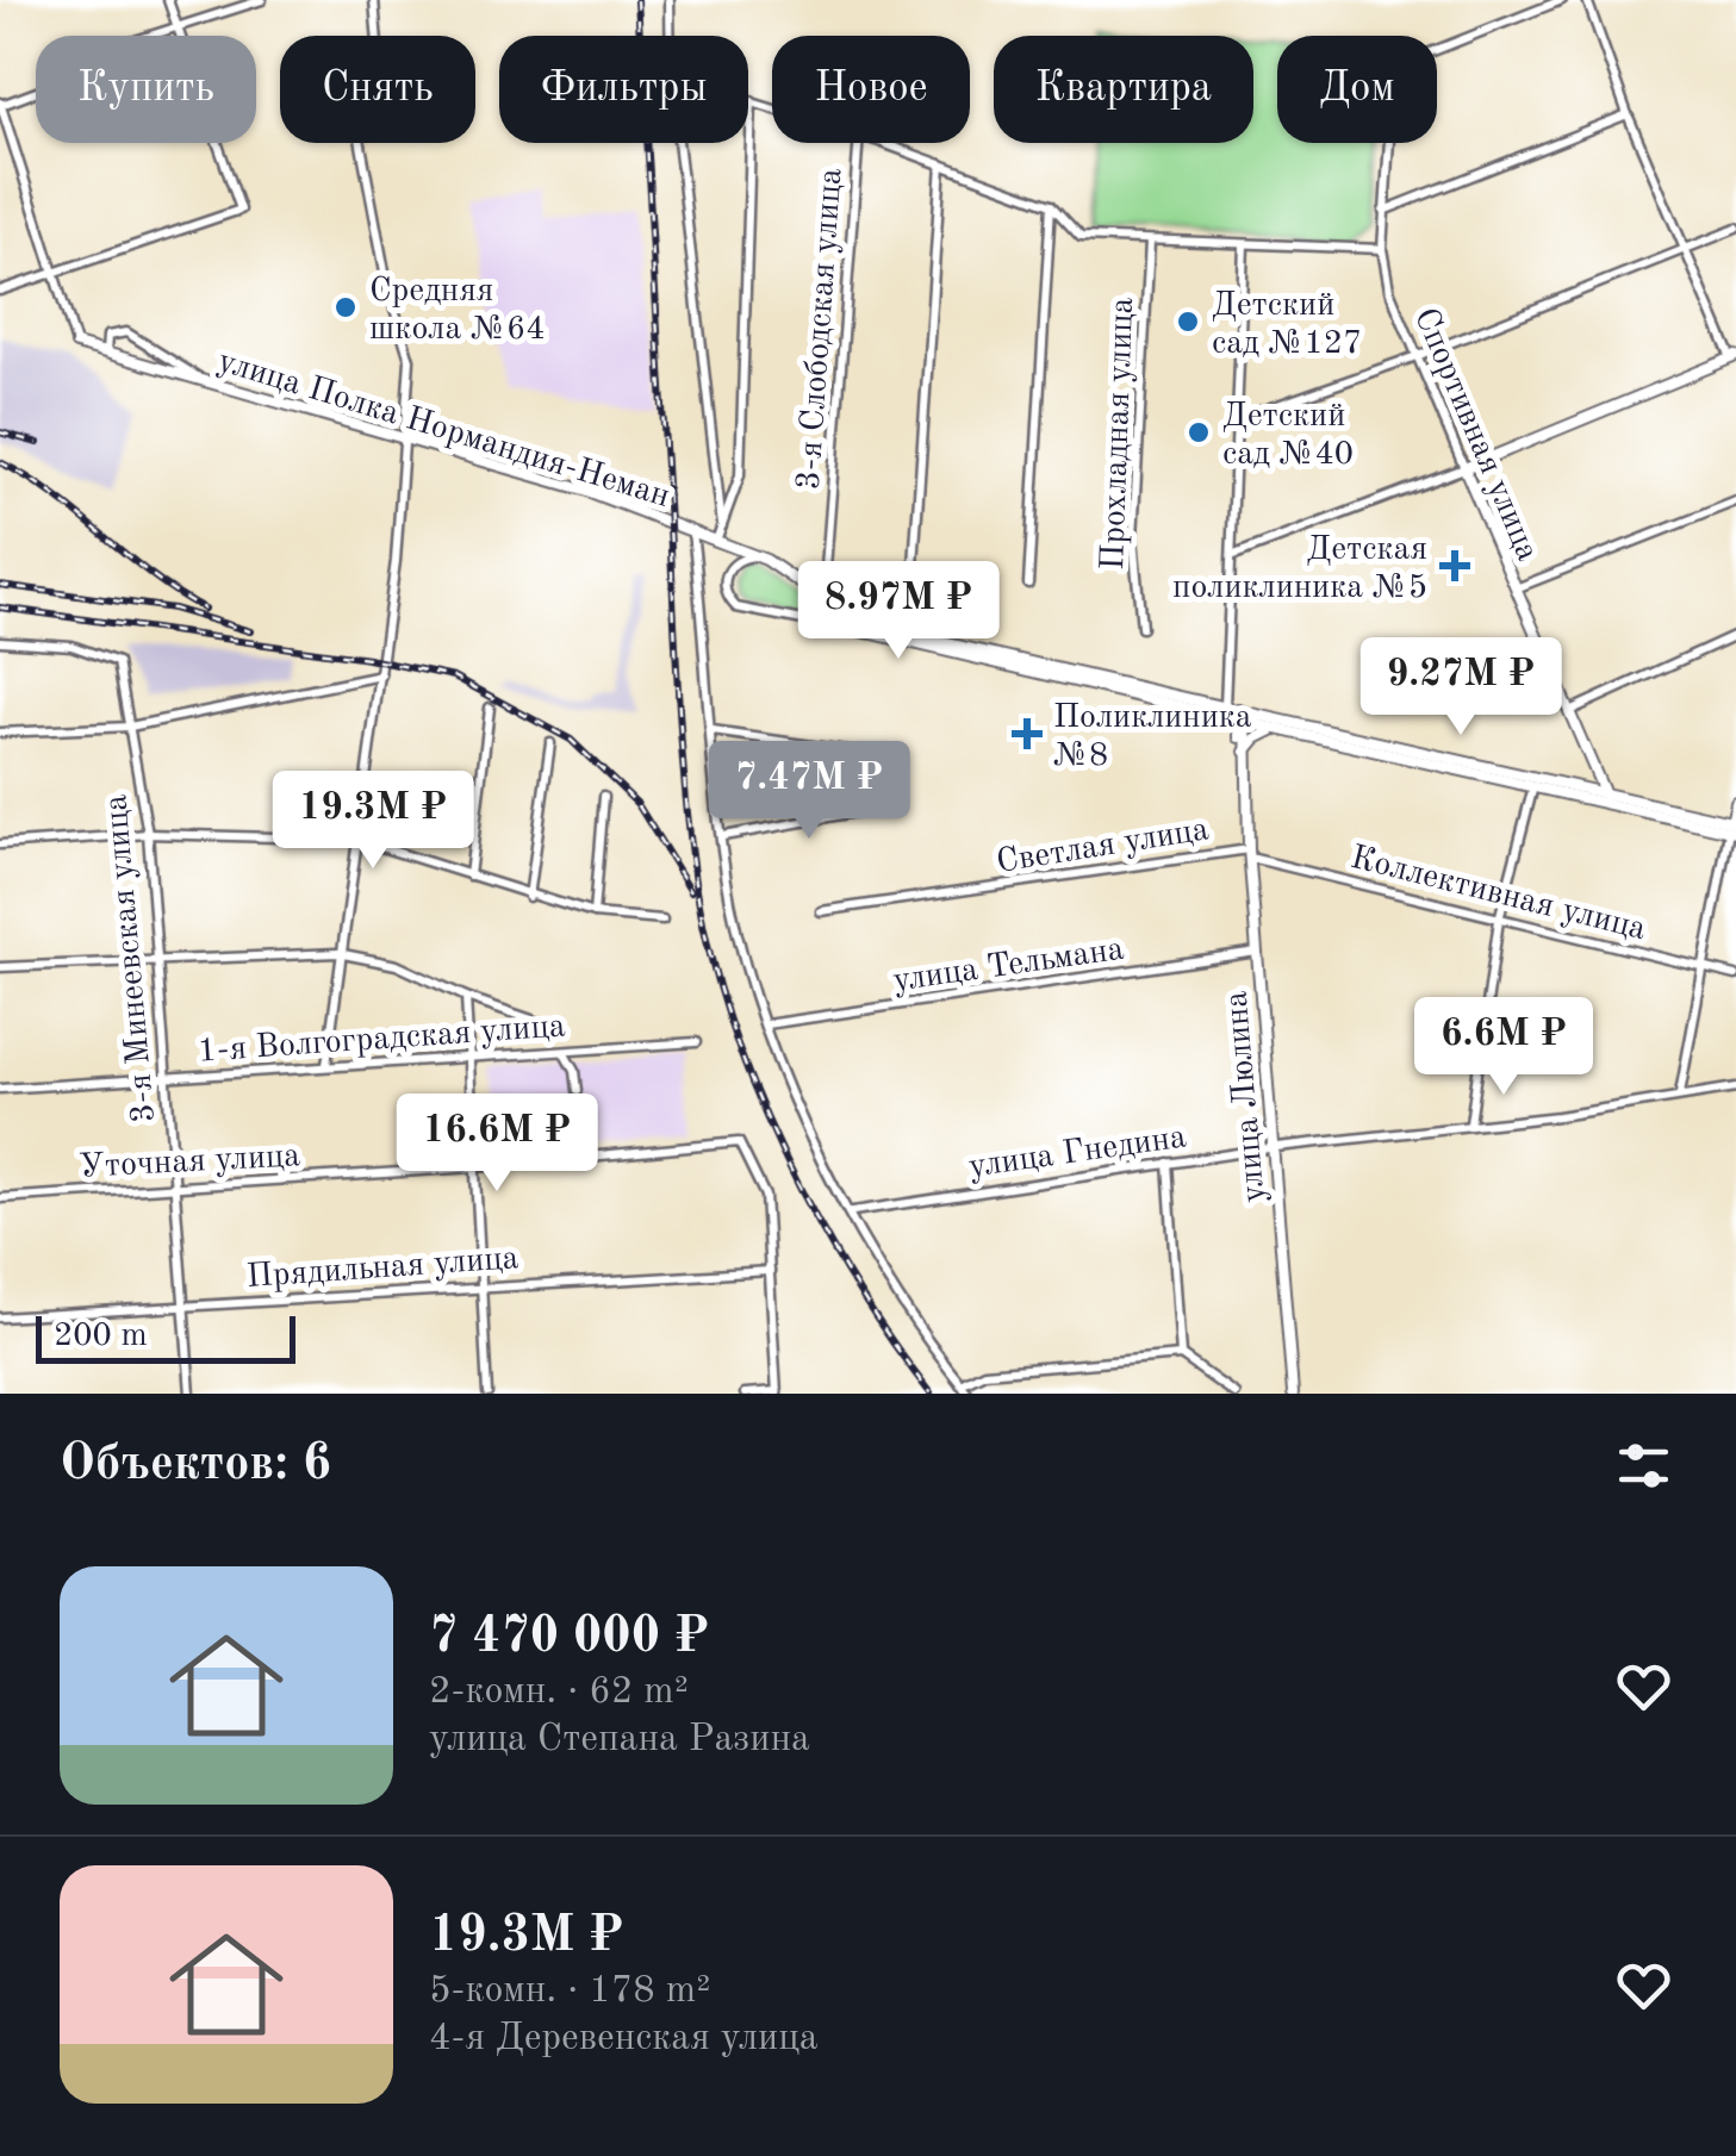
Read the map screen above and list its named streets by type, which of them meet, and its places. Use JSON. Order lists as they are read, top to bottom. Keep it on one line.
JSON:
{"streets":{"street":["3-я Слободская улица","улица Полка Нормандия-Неман","Прохладная улица","Спортивная улица","Светлая улица","Коллективная улица","3-я Минеевская улица","улица Тельмана","1-я Волгоградская улица","улица Люлина","улица Гнедина","Уточная улица","Прядильная улица"]},"crossings":[["3-я Слободская улица","улица Полка Нормандия-Неман"],["улица Полка Нормандия-Неман","Спортивная улица"],["улица Полка Нормандия-Неман","улица Люлина"],["Светлая улица","Коллективная улица"],["Светлая улица","улица Люлина"],["Коллективная улица","улица Люлина"],["3-я Минеевская улица","1-я Волгоградская улица"],["3-я Минеевская улица","Уточная улица"],["3-я Минеевская улица","Прядильная улица"],["улица Тельмана","улица Люлина"],["улица Люлина","улица Гнедина"],["Уточная улица","Прядильная улица"]],"places":{"other":["Средняя школа №64","Детский сад №127","Детский сад №40"],"health":["Детская поликлиника №5","Поликлиника №8"]},"scale_bar":"200 m","page":{"chip":["Купить","Снять","Фильтры","Новое","Квартира","Дом"],"price":["8.97M ₽","9.27M ₽","7.47M ₽","19.3M ₽","6.6M ₽","16.6M ₽"],"scale":"200 m","heading":"Объектов: 6","list":[{"name":"7 470 000 ₽","note":"2-комн. · 62 m² · улица Степана Разина"},{"name":"19.3M ₽","note":"5-комн. · 178 m² · 4-я Деревенская улица"}]}}
